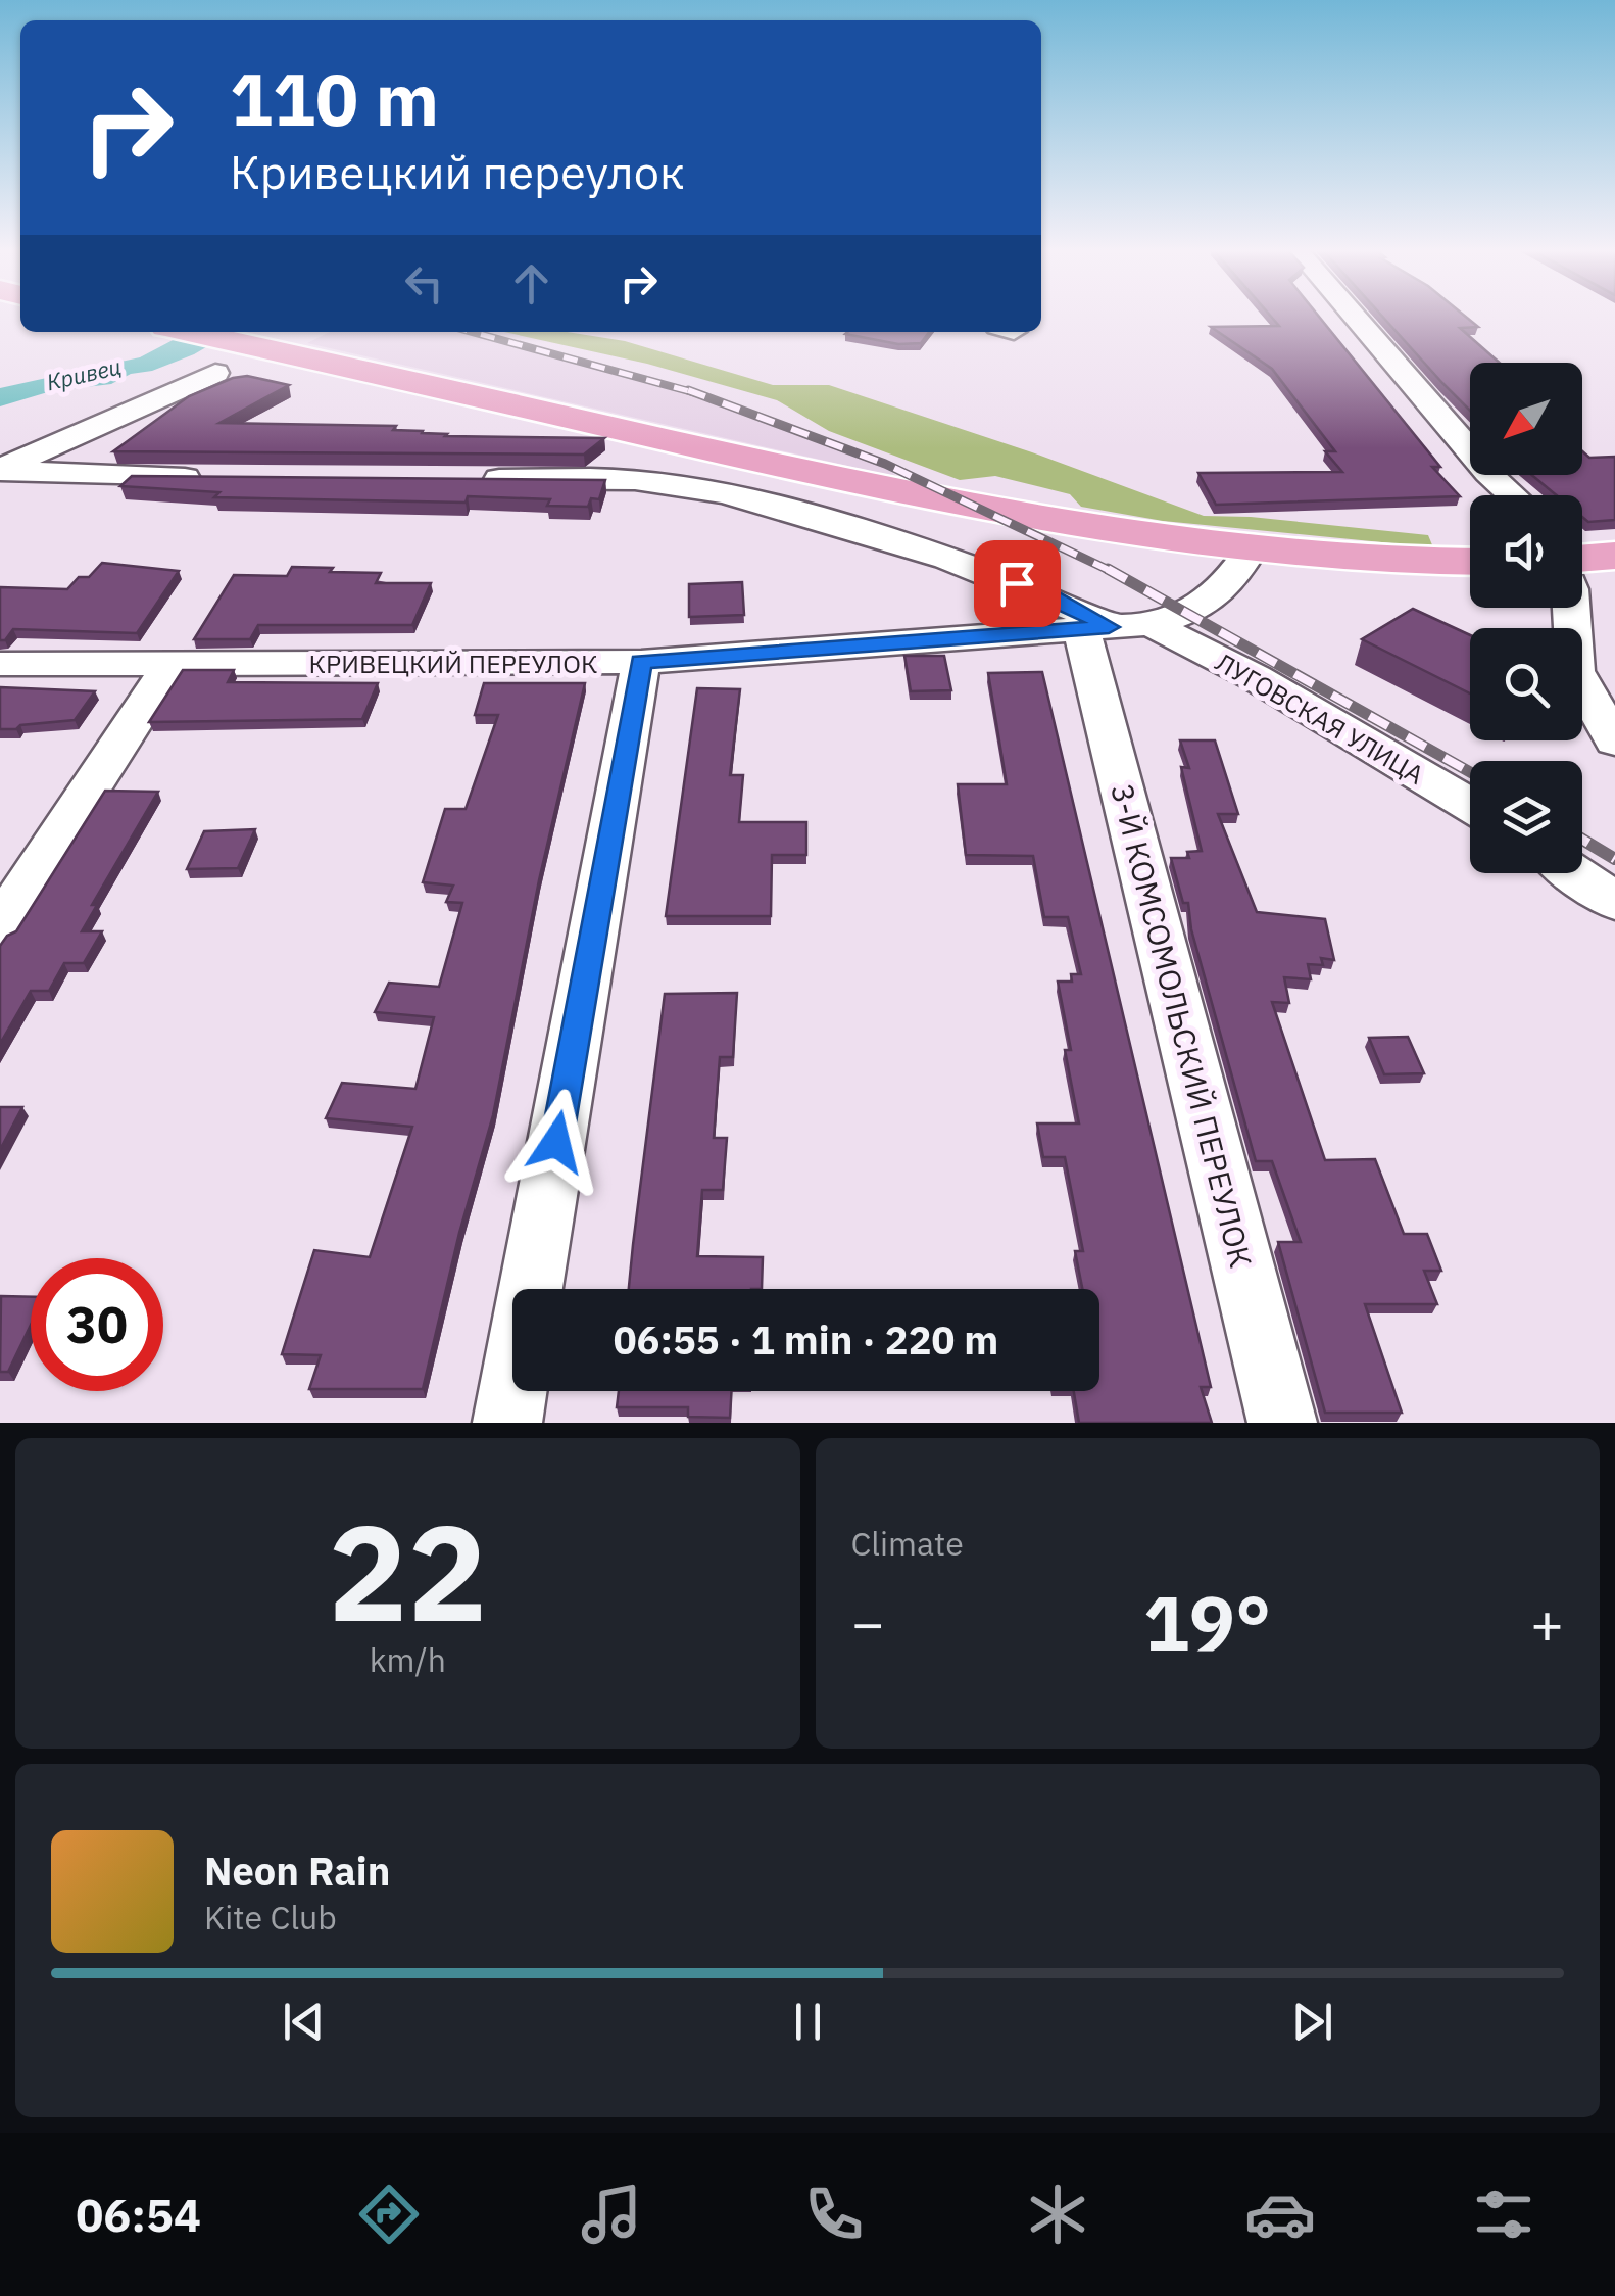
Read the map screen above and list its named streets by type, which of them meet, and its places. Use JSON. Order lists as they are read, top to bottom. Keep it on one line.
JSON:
{"streets":{"street":["КРИВЕЦКИЙ ПЕРЕУЛОК","ЛУГОВСКАЯ УЛИЦА","3-Й КОМСОМОЛЬСКИЙ ПЕРЕУЛОК"]},"crossings":[["КРИВЕЦКИЙ ПЕРЕУЛОК","ЛУГОВСКАЯ УЛИЦА"],["КРИВЕЦКИЙ ПЕРЕУЛОК","3-Й КОМСОМОЛЬСКИЙ ПЕРЕУЛОК"]],"water":["Кривец"],"north":"bottom left","page":{"turn":["110 m","Кривецкий переулок"],"limit":"30","trip":"06:55 · 1 min · 220 m","tile":[["22","km/h"],"Climate"],"heat":["−","19°","+"],"song":["Neon Rain","Kite Club"],"tabs":"06:54"}}
